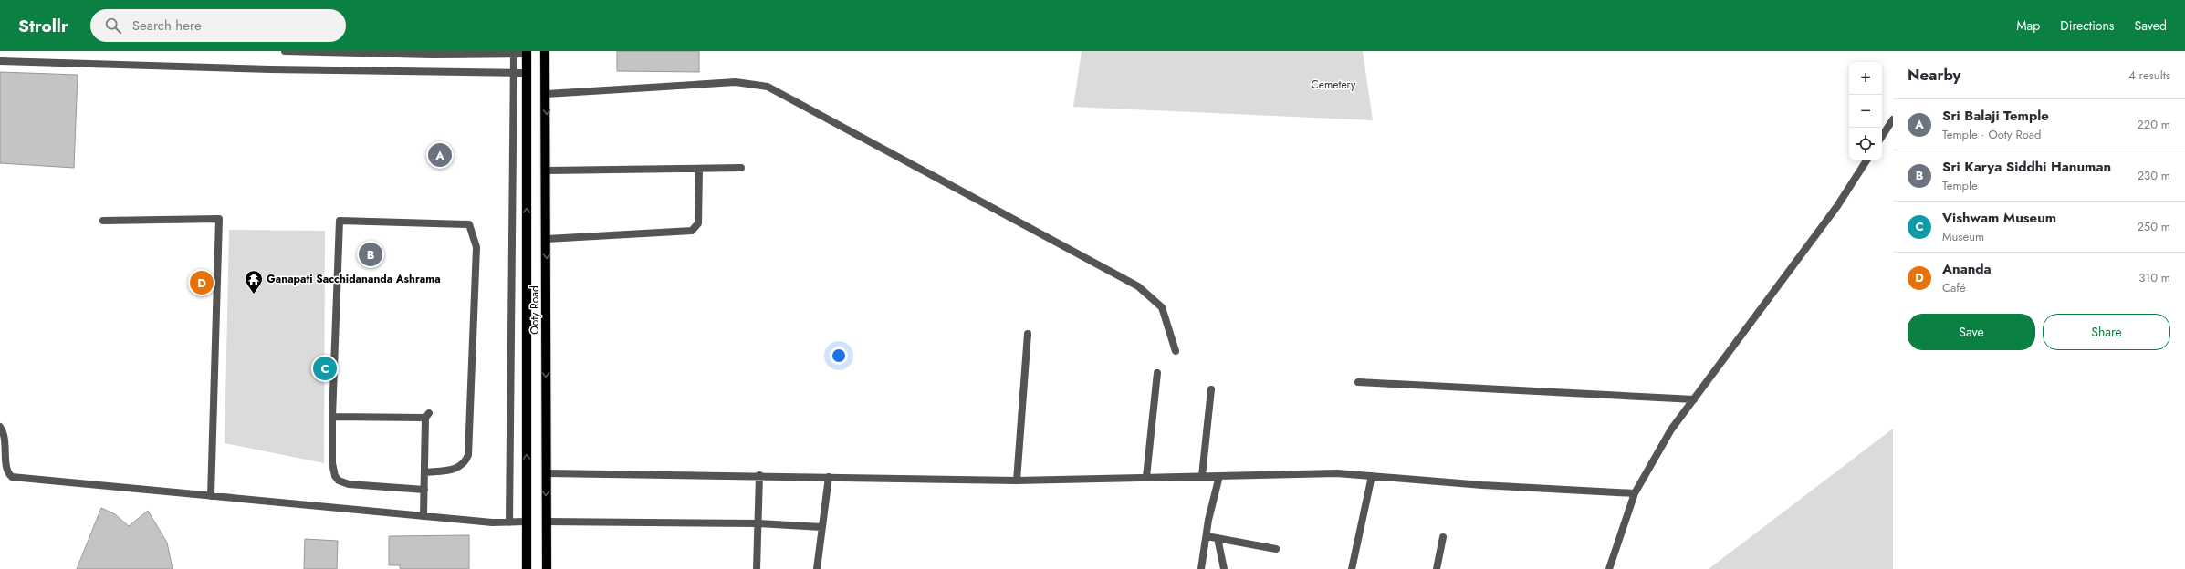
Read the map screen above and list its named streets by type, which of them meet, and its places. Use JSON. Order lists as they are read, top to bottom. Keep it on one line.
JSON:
{"streets":{"main road":["Ooty Road"]},"parks":["Cemetery"],"places":{"temple":["Ganapati Sacchidananda Ashrama"]},"page":{"header":"Strollr","search":"Search here","nav":["Map","Directions","Saved"],"heading":["Nearby","4 results"],"map_buttons":["+","−"],"list":[{"mark":"A","name":"Sri Balaji Temple","note":"Temple · Ooty Road","value":"220 m"},{"mark":"B","name":"Sri Karya Siddhi Hanuman","note":"Temple","value":"230 m"},{"mark":"C","name":"Vishwam Museum","note":"Museum","value":"250 m"},{"mark":"D","name":"Ananda","note":"Café","value":"310 m"}],"pins":["A","B","D","C"],"buttons":["Save","Share"]}}
